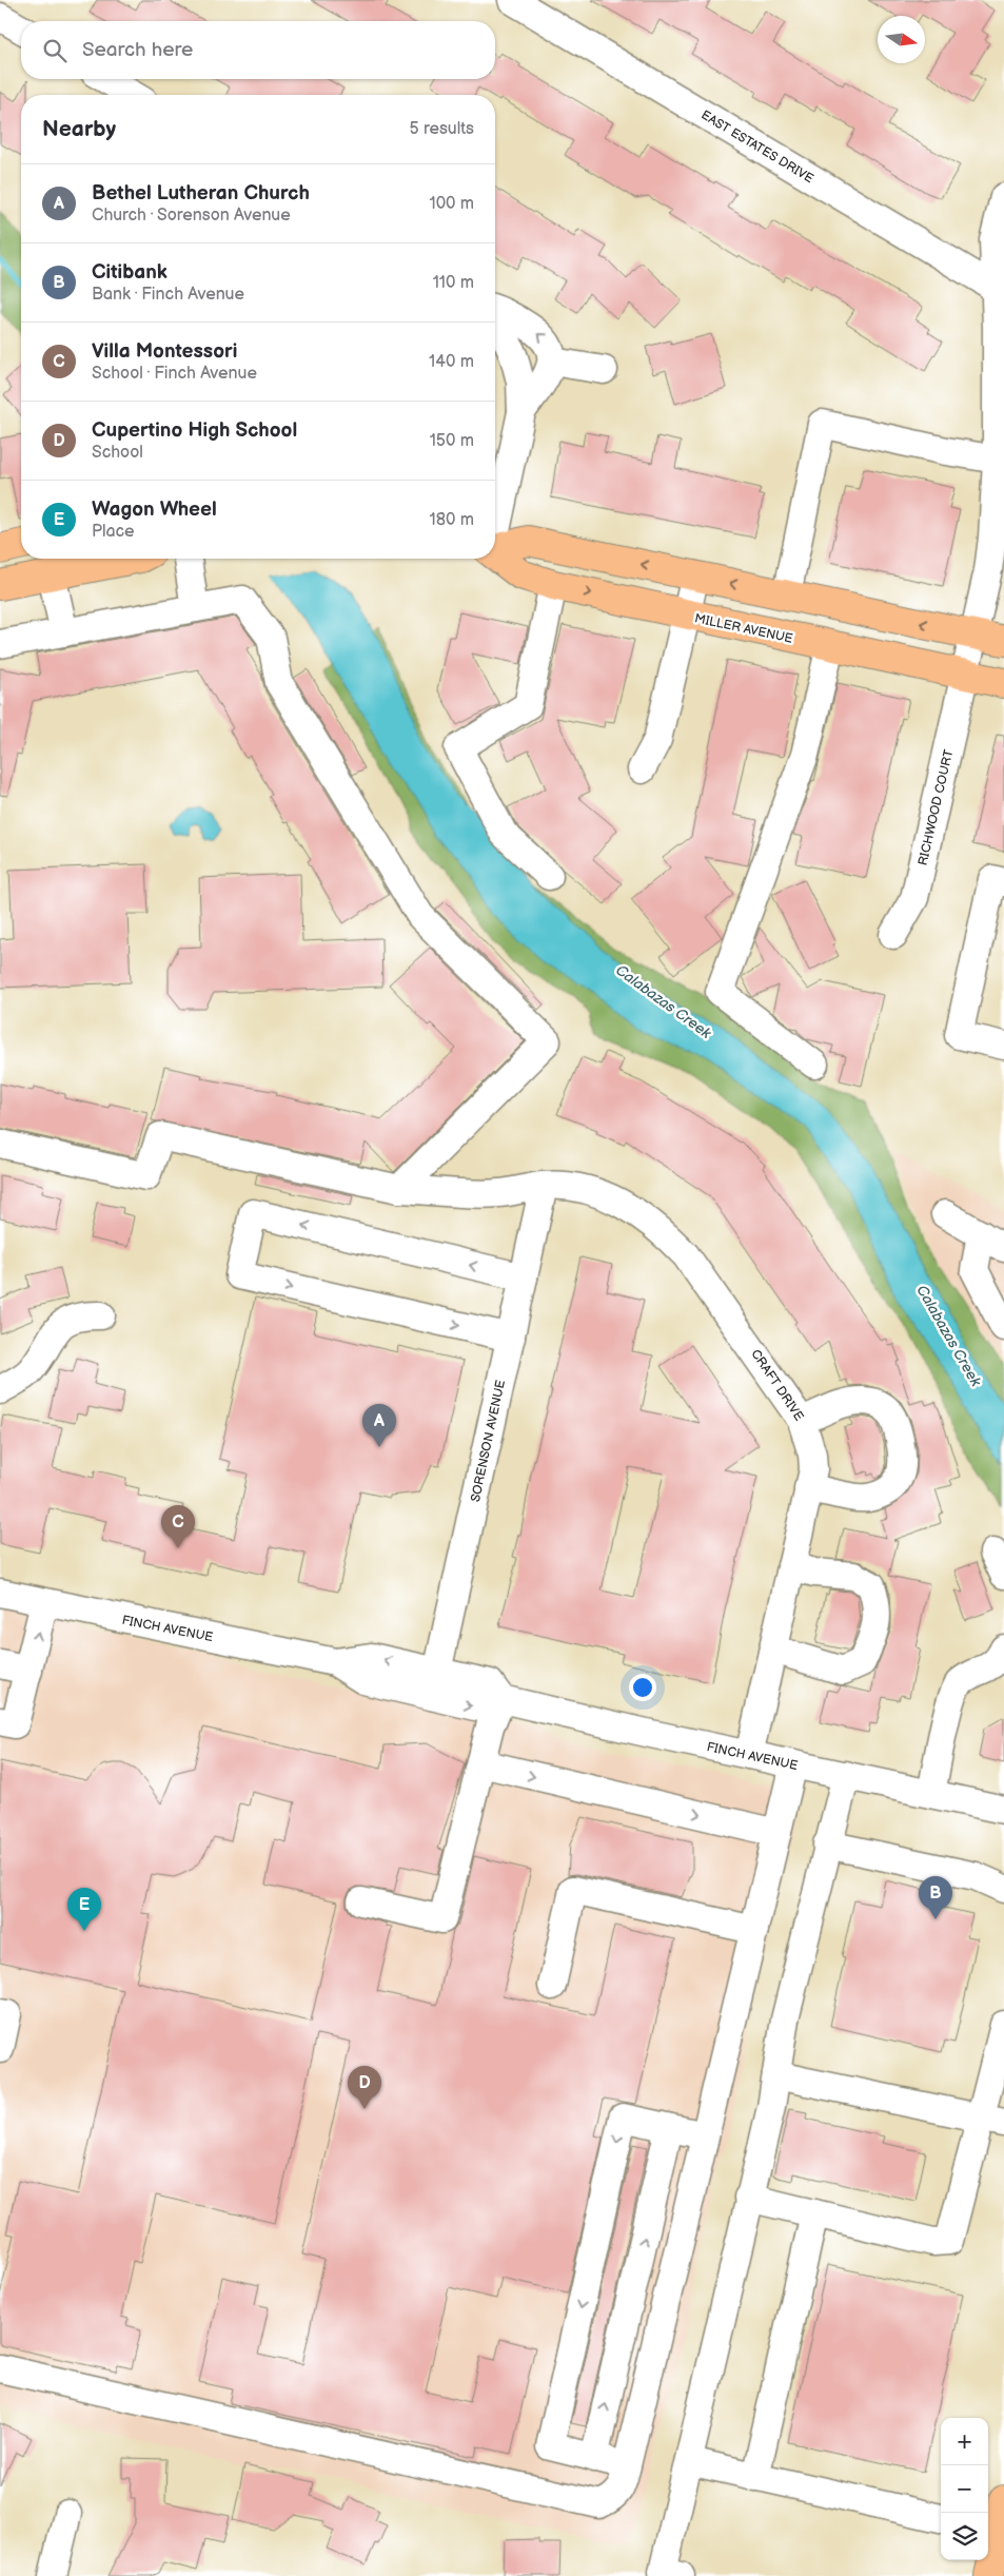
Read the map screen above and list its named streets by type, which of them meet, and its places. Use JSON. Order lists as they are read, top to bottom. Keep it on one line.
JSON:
{"streets":{"main road":["MILLER AVENUE"],"street":["EAST ESTATES DRIVE","RICHWOOD COURT","CRAFT DRIVE","SORENSON AVENUE","FINCH AVENUE"]},"crossings":[["EAST ESTATES DRIVE","RICHWOOD COURT"],["MILLER AVENUE","RICHWOOD COURT"],["CRAFT DRIVE","SORENSON AVENUE"],["CRAFT DRIVE","FINCH AVENUE"],["SORENSON AVENUE","FINCH AVENUE"]],"water":["Calabazas Creek"],"north":"right","page":{"search":"Search here","heading":["Nearby","5 results"],"list":[{"mark":"A","name":"Bethel Lutheran Church","note":"Church · Sorenson Avenue","value":"100 m"},{"mark":"B","name":"Citibank","note":"Bank · Finch Avenue","value":"110 m"},{"mark":"C","name":"Villa Montessori","note":"School · Finch Avenue","value":"140 m"},{"mark":"D","name":"Cupertino High School","note":"School","value":"150 m"},{"mark":"E","name":"Wagon Wheel","note":"Place","value":"180 m"}],"pins":["A","C","B","E","D"],"map_buttons":["+","−"]}}
